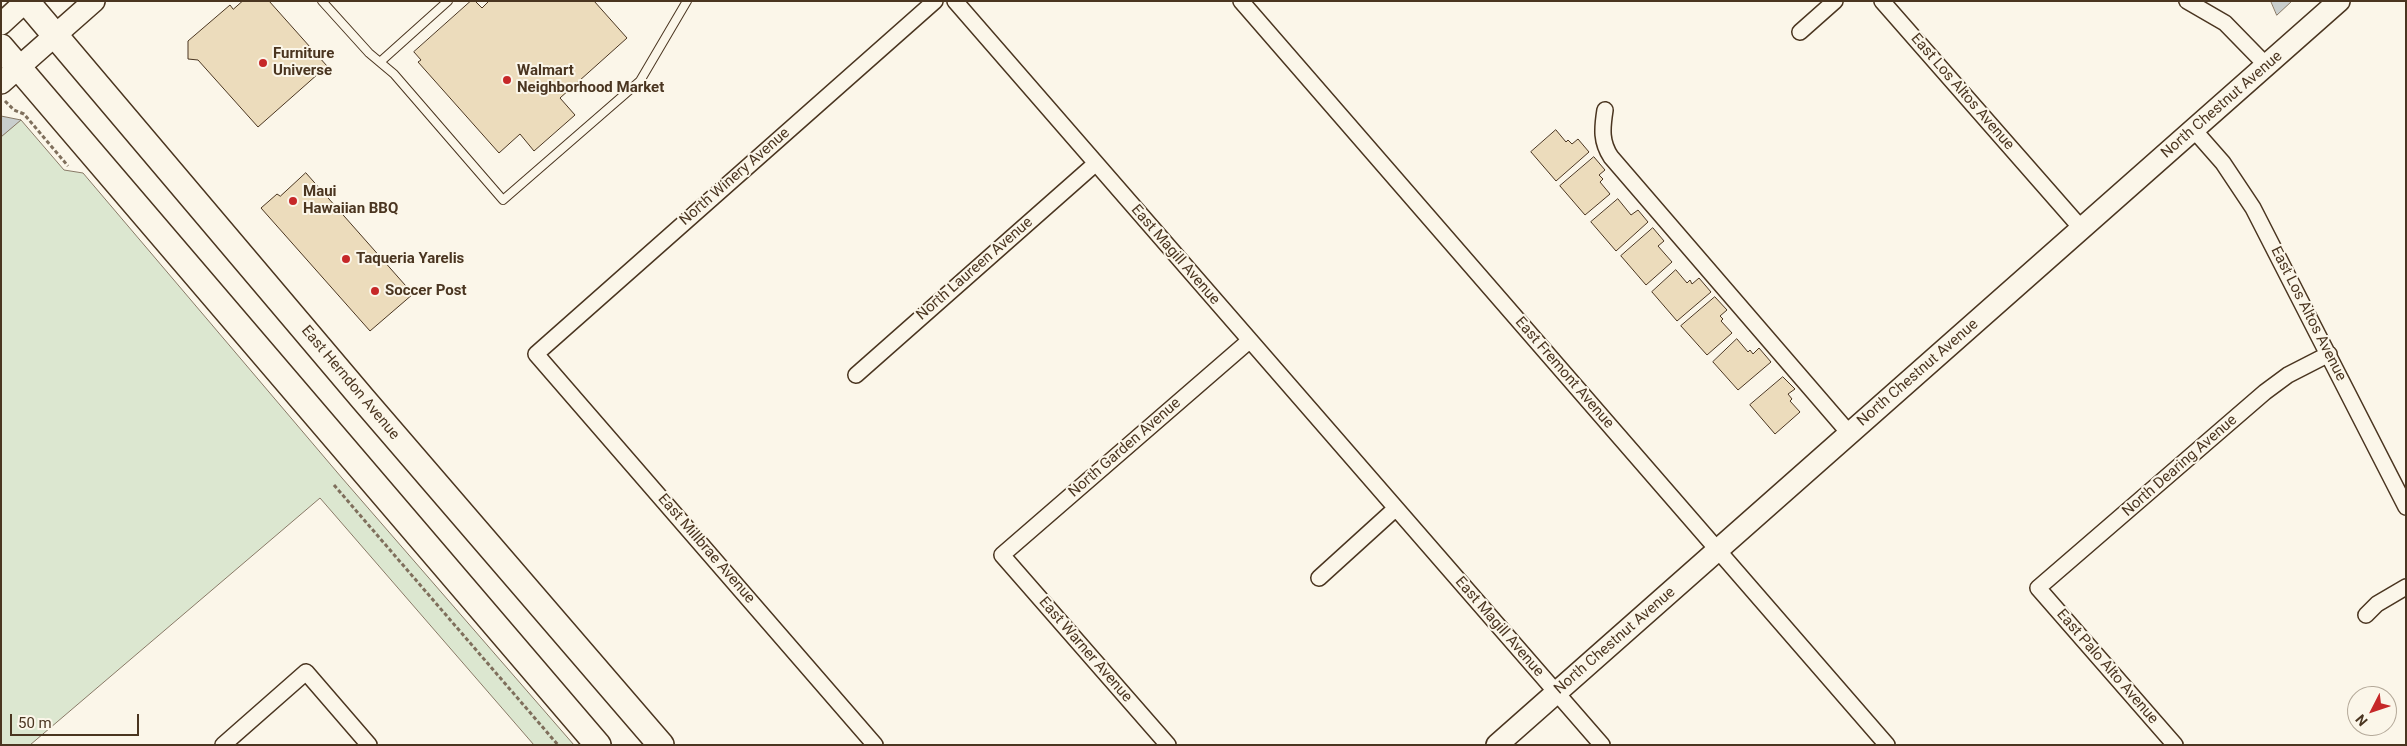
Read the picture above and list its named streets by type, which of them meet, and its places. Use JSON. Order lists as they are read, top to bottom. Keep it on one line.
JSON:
{"streets":{"main road":["East Herndon Avenue"],"street":["East Los Altos Avenue","North Chestnut Avenue","North Winery Avenue","East Magill Avenue","North Laureen Avenue","East Fremont Avenue","North Garden Avenue","North Dearing Avenue","East Millbrae Avenue","East Warner Avenue","East Palo Alto Avenue"]},"crossings":[["East Los Altos Avenue","North Chestnut Avenue"],["East Los Altos Avenue","North Dearing Avenue"],["North Chestnut Avenue","East Magill Avenue"],["North Chestnut Avenue","East Fremont Avenue"],["North Winery Avenue","East Millbrae Avenue"],["East Magill Avenue","North Laureen Avenue"],["East Magill Avenue","North Garden Avenue"],["North Garden Avenue","East Warner Avenue"],["North Dearing Avenue","East Palo Alto Avenue"]],"places":["Furniture Universe","Walmart Neighborhood Market","Maui Hawaiian BBQ","Taqueria Yarelis","Soccer Post"],"scale_bar":"50 m","north":"bottom left"}
